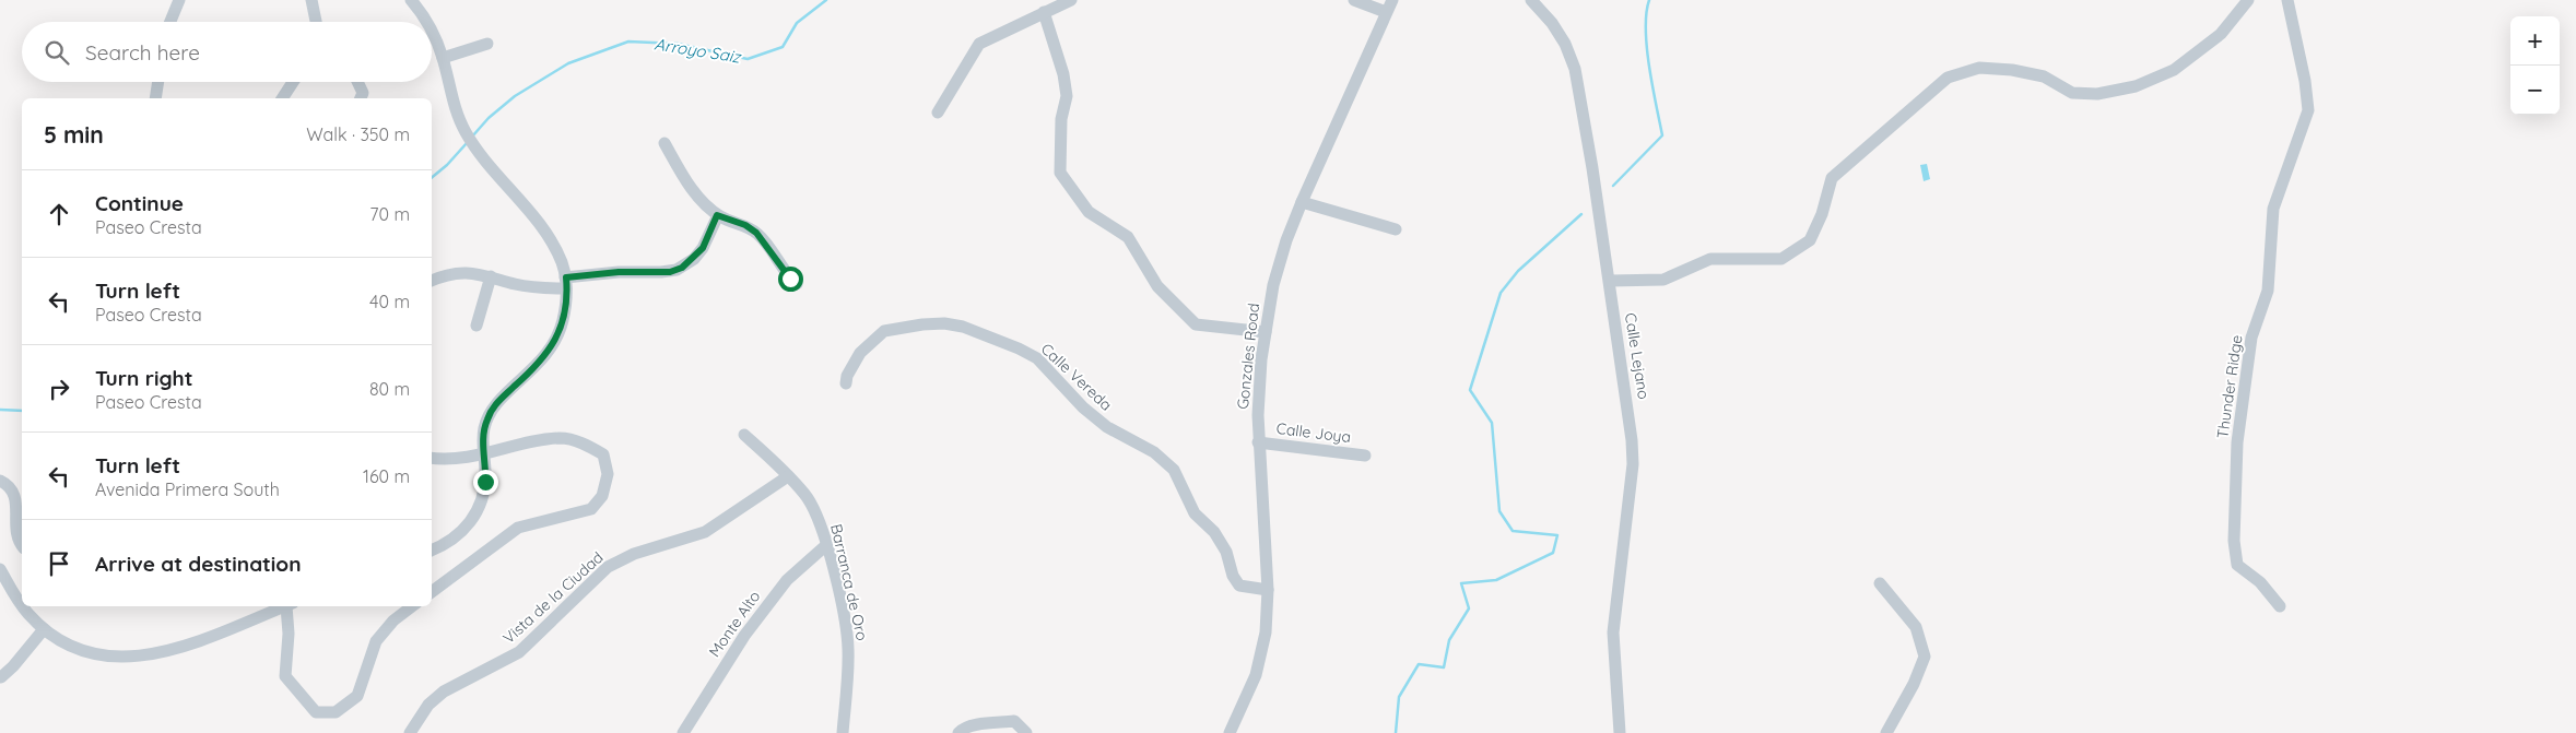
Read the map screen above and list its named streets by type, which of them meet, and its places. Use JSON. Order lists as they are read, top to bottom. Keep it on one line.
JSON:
{"streets":{"street":["Gonzales Road","Calle Lejano","Calle Vereda","Thunder Ridge","Calle Joya","Barranca de Oro","Vista de la Ciudad","Monte Alto"]},"crossings":[["Gonzales Road","Calle Vereda"],["Gonzales Road","Calle Joya"],["Barranca de Oro","Vista de la Ciudad"],["Barranca de Oro","Monte Alto"]],"water":["Arroyo Saiz"],"page":{"map_buttons":["+","−"],"search":"Search here","heading":["5 min","Walk · 350 m"],"list":[["Continue","Paseo Cresta","70 m"],["Turn left","Paseo Cresta","40 m"],["Turn right","Paseo Cresta","80 m"],["Turn left","Avenida Primera South","160 m"],"Arrive at destination"]}}
